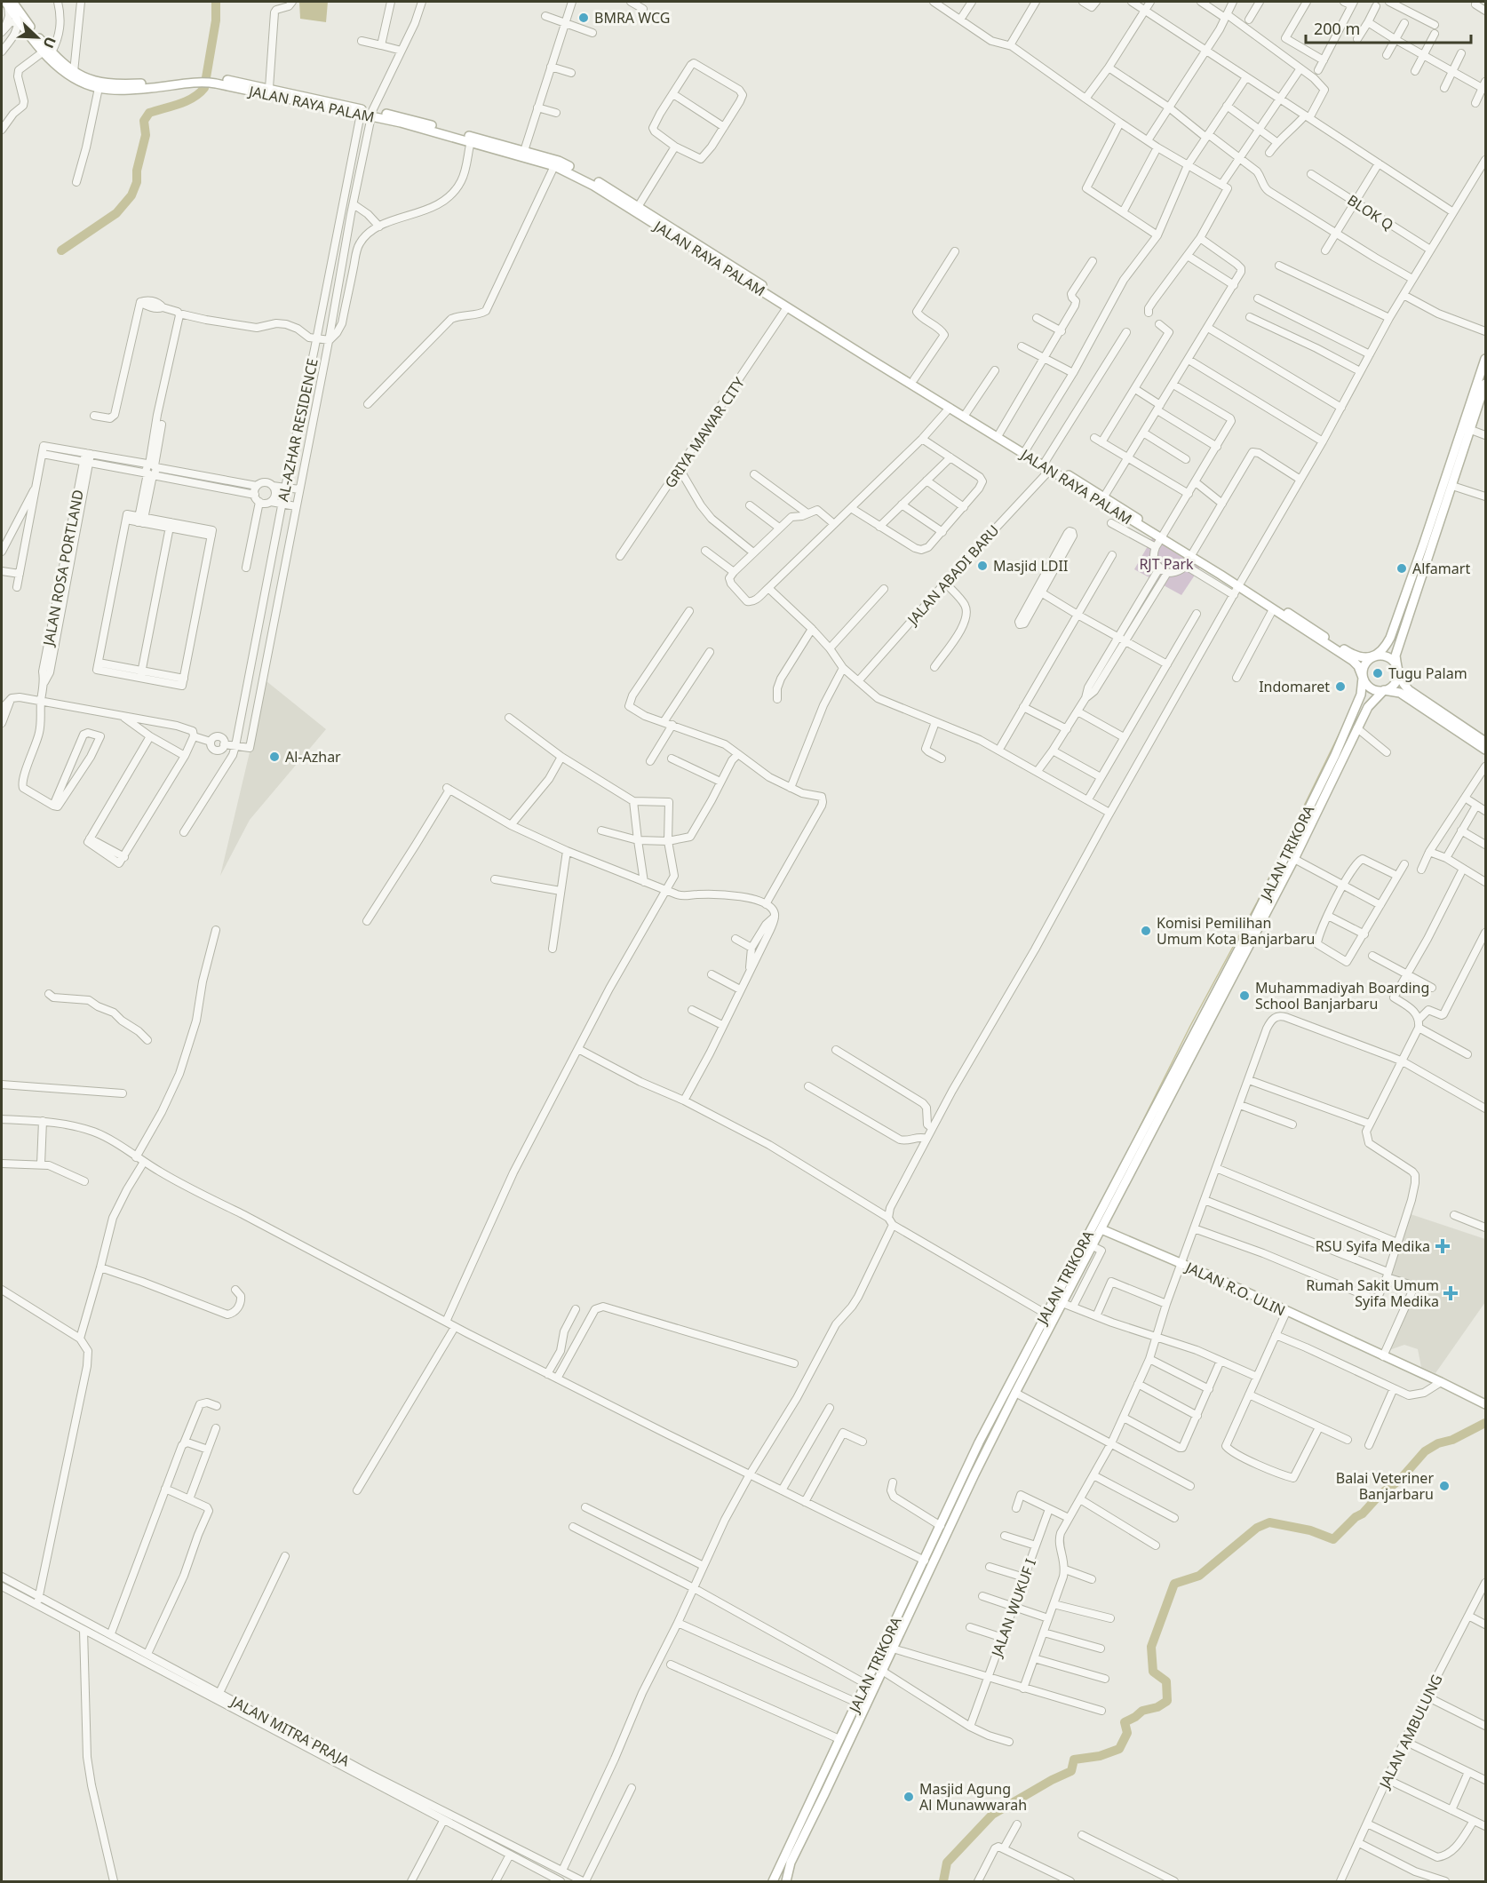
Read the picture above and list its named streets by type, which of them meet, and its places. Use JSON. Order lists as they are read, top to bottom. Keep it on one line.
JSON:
{"streets":{"main road":["JALAN RAYA PALAM","JALAN TRIKORA","JALAN R.O. ULIN"],"street":["BLOK Q","AL-AZHAR RESIDENCE","GRIYA MAWAR CITY","JALAN ROSA PORTLAND","JALAN ABADI BARU","JALAN WUKUF I","JALAN MITRA PRAJA","JALAN AMBULUNG"]},"crossings":[["JALAN RAYA PALAM","AL-AZHAR RESIDENCE"],["JALAN RAYA PALAM","GRIYA MAWAR CITY"],["JALAN RAYA PALAM","JALAN ABADI BARU"],["JALAN RAYA PALAM","JALAN TRIKORA"],["JALAN TRIKORA","JALAN R.O. ULIN"]],"parks":["RJT Park"],"places":{"other":["BMRA WCG","Masjid LDII","Alfamart","Tugu Palam","Indomaret","Al-Azhar","Komisi Pemilihan Umum Kota Banjarbaru","Muhammadiyah Boarding School Banjarbaru","Balai Veteriner Banjarbaru","Masjid Agung Al Munawwarah"],"health":["RSU Syifa Medika","Rumah Sakit Umum Syifa Medika"]},"scale_bar":"200 m","north":"bottom right"}
